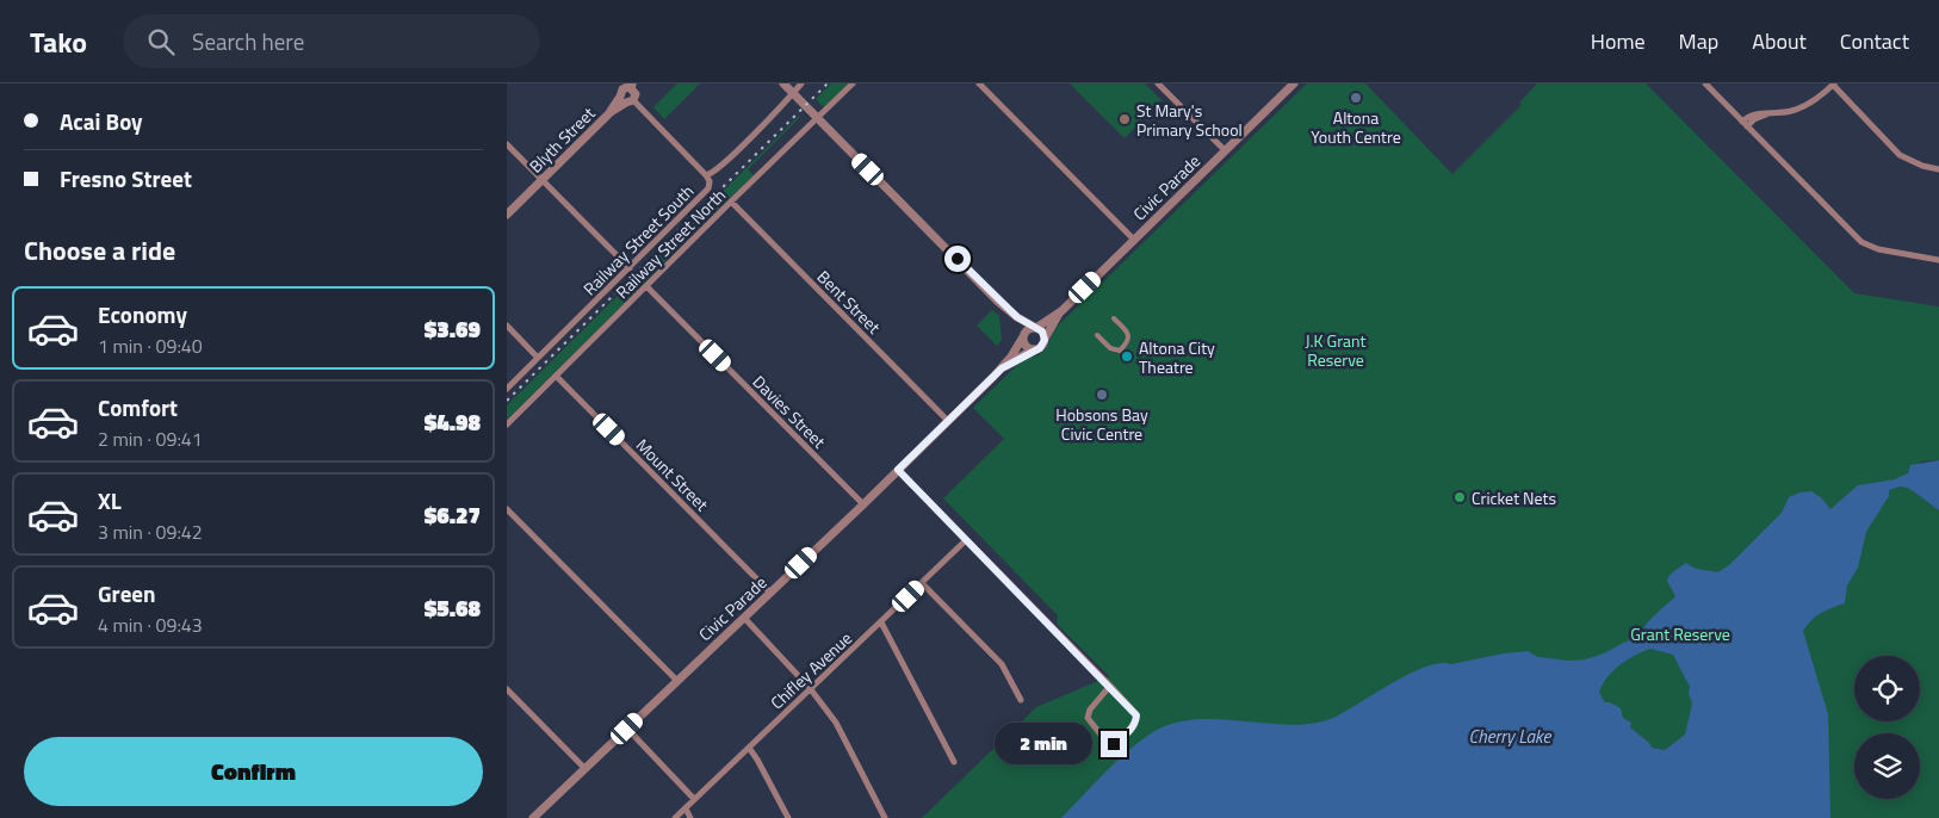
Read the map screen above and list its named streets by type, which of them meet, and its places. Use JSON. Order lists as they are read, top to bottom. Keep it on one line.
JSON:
{"streets":{"street":["Blyth Street","Civic Parade","Railway Street South","Railway Street North","Bent Street","Davies Street","Mount Street","Chifley Avenue"]},"crossings":[["Civic Parade","Bent Street"],["Civic Parade","Davies Street"],["Civic Parade","Mount Street"],["Railway Street North","Bent Street"],["Railway Street North","Davies Street"],["Railway Street North","Mount Street"]],"water":["Cherry Lake"],"parks":["J.K Grant Reserve","Grant Reserve"],"places":["Altona Youth Centre","St Mary's Primary School","Altona City Theatre","Hobsons Bay Civic Centre","Cricket Nets"],"page":{"header":"Tako","search":"Search here","nav":["Home","Map","About","Contact"],"banner":["Acai Boy","Fresno Street"],"heading":"Choose a ride","list":[{"name":"Economy","note":"1 min · 09:40","value":"$3.69"},{"name":"Comfort","note":"2 min · 09:41","value":"$4.98"},{"name":"XL","note":"3 min · 09:42","value":"$6.27"},{"name":"Green","note":"4 min · 09:43","value":"$5.68"}],"bubble":"2 min","buttons":"Confirm"}}
